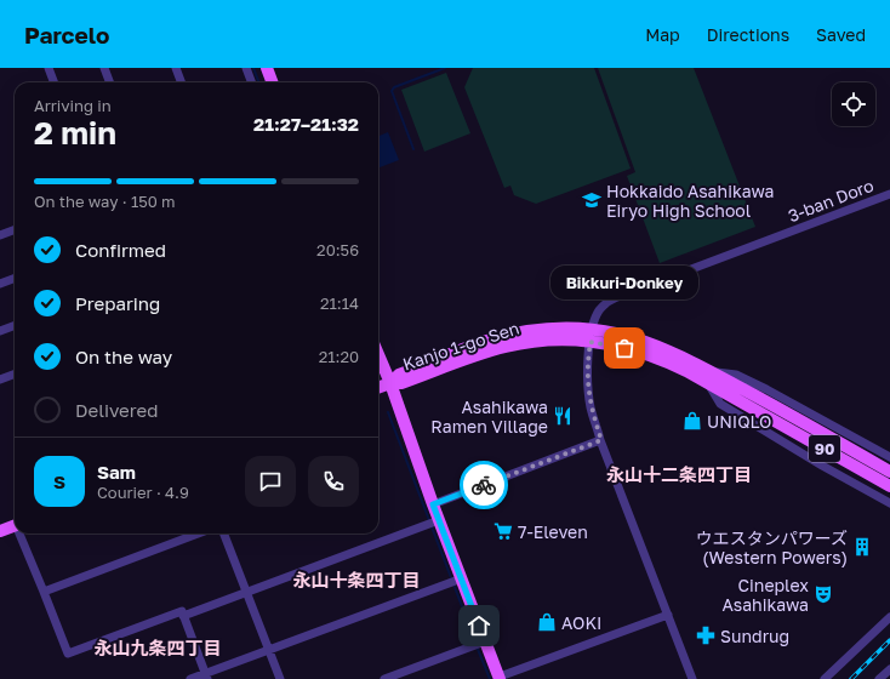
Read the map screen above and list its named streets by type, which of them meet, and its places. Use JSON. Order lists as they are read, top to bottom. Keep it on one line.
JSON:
{"streets":{"main road":["Kanjo 1-go Sen","90"],"street":["3-ban Doro"]},"crossings":[["3-ban Doro","Kanjo 1-go Sen"],["Kanjo 1-go Sen","90"]],"districts":["永山十二条四丁目","永山十条四丁目","永山九条四丁目"],"places":{"school or university":["Hokkaido Asahikawa Eiryo High School"],"other":["Bikkuri-Donkey"],"restaurant":["Asahikawa Ramen Village"],"shop":["UNIQLO","AOKI"],"supermarket":["7-Eleven"],"building":["ウエスタンパワーズ (Western Powers)"],"theatre":["Cineplex Asahikawa"],"pharmacy":["Sundrug"]},"page":{"header":"Parcelo","nav":["Map","Directions","Saved"],"heading":["2 min","Arriving in","21:27–21:32"],"panel":["Sam","Courier · 4.9"],"bar":"On the way · 150 m","list":[["Confirmed","20:56"],["Preparing","21:14"],["On the way","21:20"],"Delivered"],"bubble":"Bikkuri-Donkey","round":"S"}}
